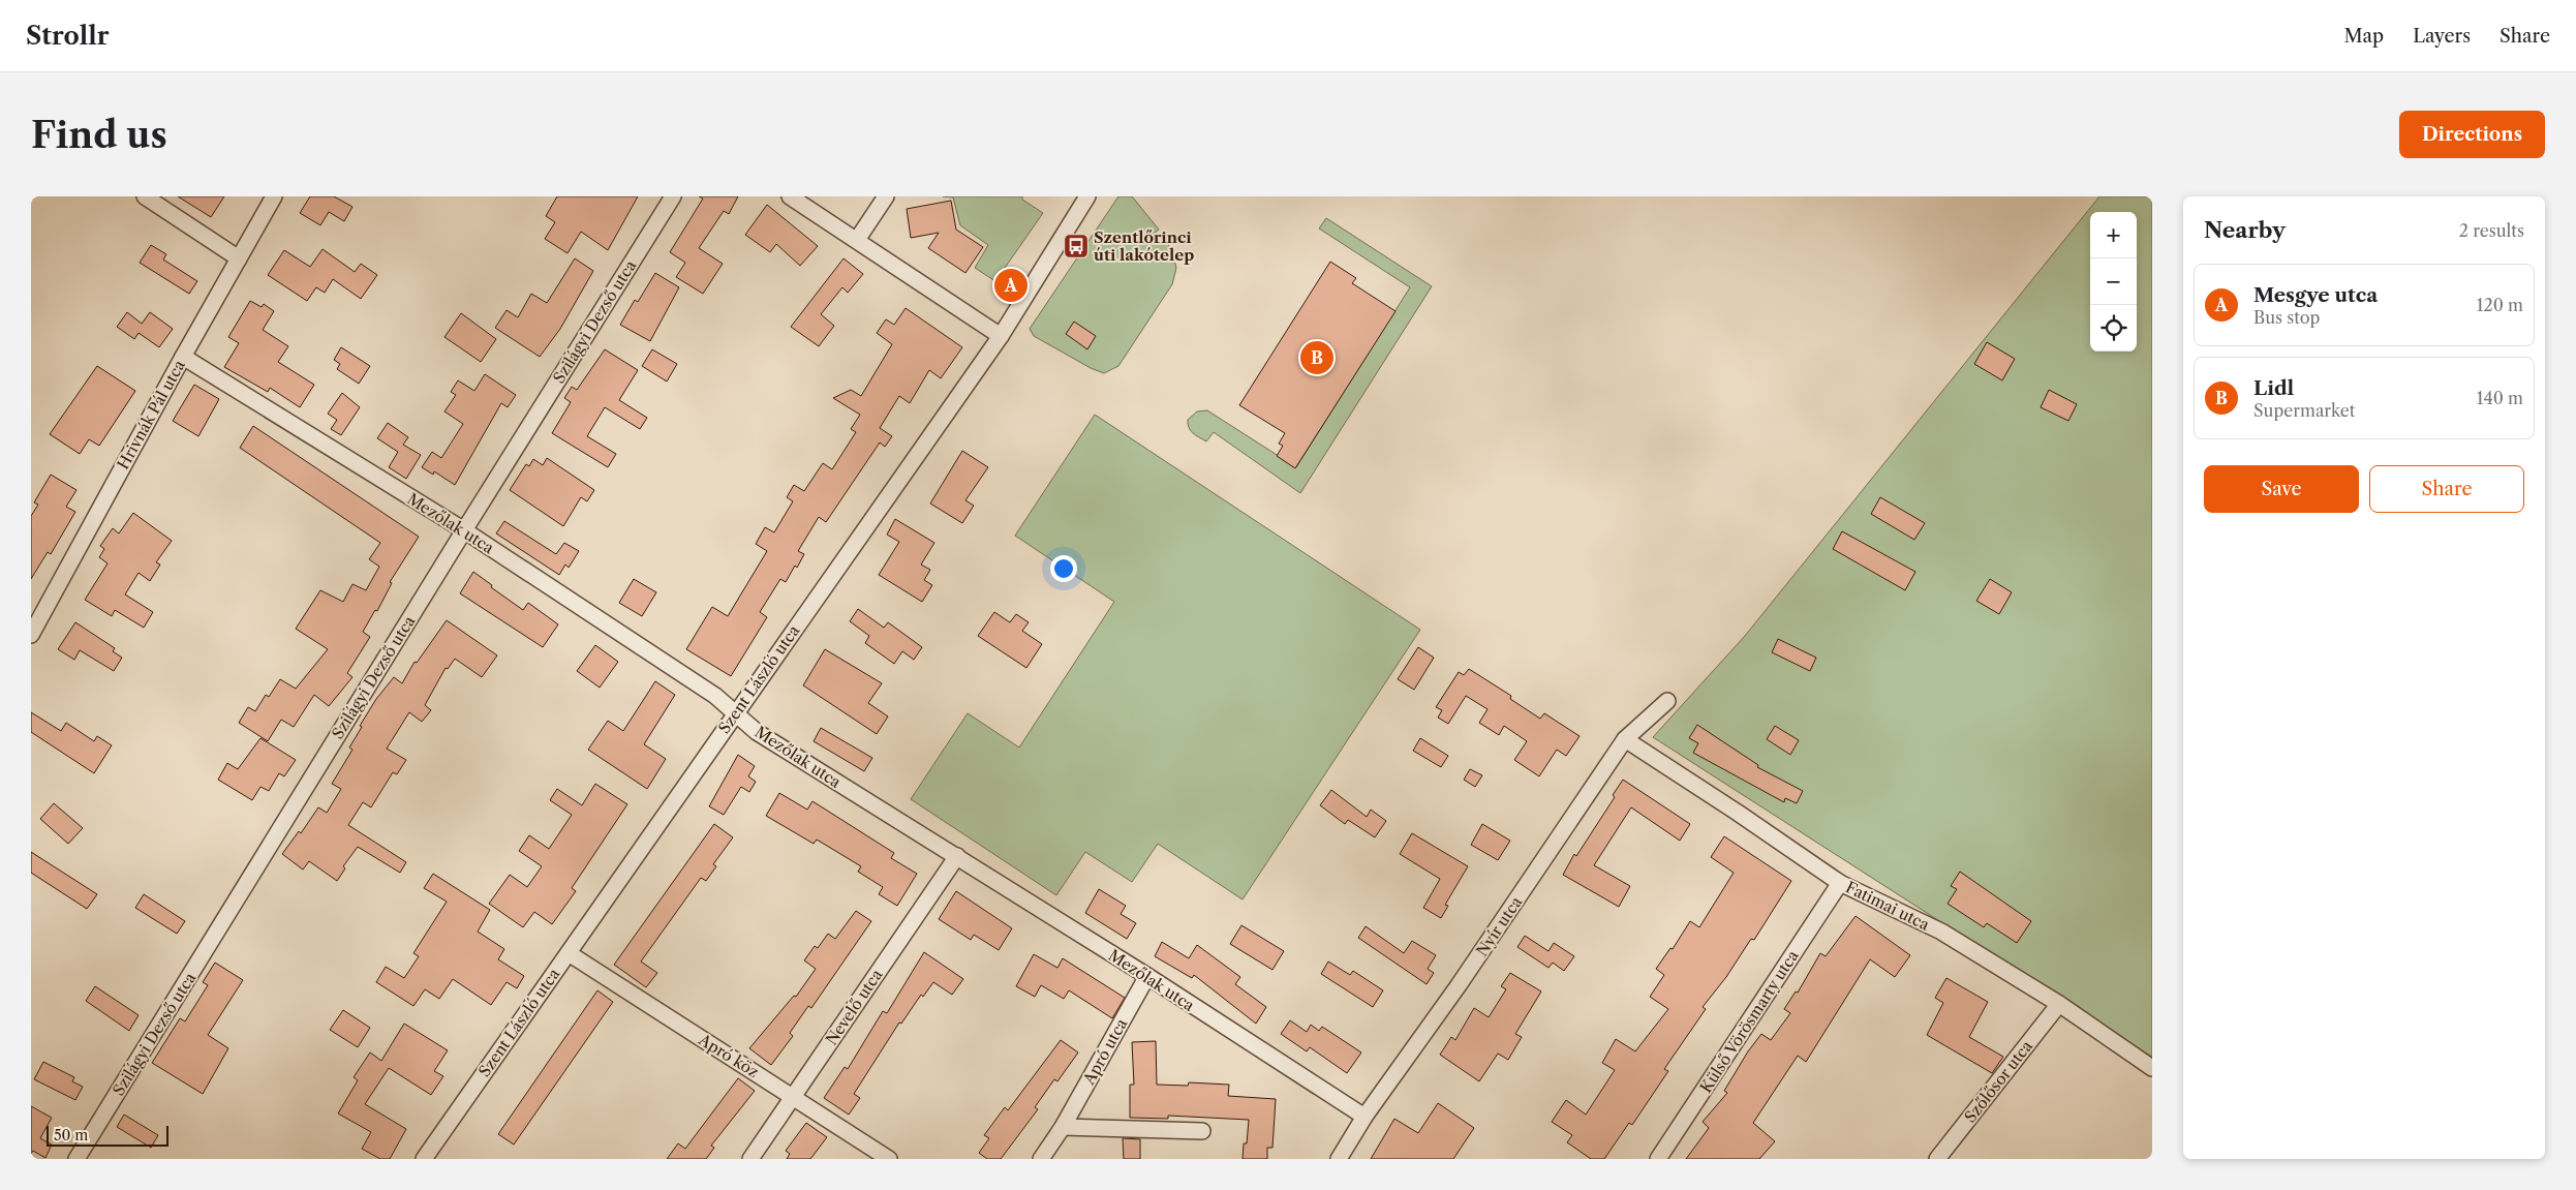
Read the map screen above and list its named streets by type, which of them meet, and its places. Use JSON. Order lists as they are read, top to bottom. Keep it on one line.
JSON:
{"streets":{"street":["Szilágyi Dezső utca","Hrivnák Pál utca","Mezőlak utca","Szent László utca","Fatimai utca","Nyír utca","Nevelő utca","Külső Vörösmarty utca","Apró utca","Apró köz","Szőlősor utca"]},"crossings":[["Szilágyi Dezső utca","Mezőlak utca"],["Hrivnák Pál utca","Mezőlak utca"],["Mezőlak utca","Szent László utca"],["Mezőlak utca","Nyír utca"],["Mezőlak utca","Nevelő utca"],["Mezőlak utca","Apró utca"],["Szent László utca","Apró köz"],["Fatimai utca","Nyír utca"],["Fatimai utca","Külső Vörösmarty utca"],["Fatimai utca","Szőlősor utca"],["Nevelő utca","Apró köz"]],"places":{"bus stop":["Szentlőrinci úti lakótelep"]},"scale_bar":"50 m","page":{"header":"Strollr","nav":["Map","Layers","Share"],"buttons":["Directions",["Save","Share"]],"title":"Find us","heading":["Nearby","2 results"],"map_buttons":["+","−"],"list":[{"mark":"A","name":"Mesgye utca","note":"Bus stop","value":"120 m"},{"mark":"B","name":"Lidl","note":"Supermarket","value":"140 m"}],"pins":["A","B"],"scale":"50 m"}}
